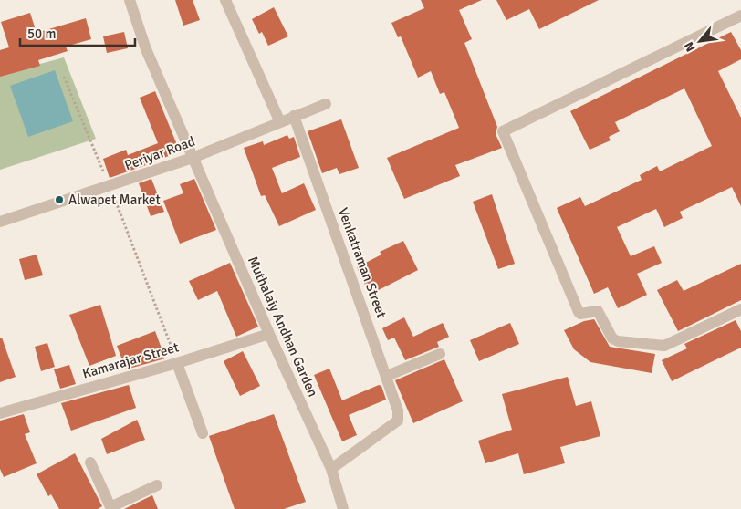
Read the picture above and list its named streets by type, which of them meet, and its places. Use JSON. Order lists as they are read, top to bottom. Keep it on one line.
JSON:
{"streets":{"street":["Periyar Road","Venkatraman Street","Muthalaiy Andhan Garden","Kamarajar Street"]},"crossings":[["Periyar Road","Venkatraman Street"],["Periyar Road","Muthalaiy Andhan Garden"],["Venkatraman Street","Muthalaiy Andhan Garden"],["Muthalaiy Andhan Garden","Kamarajar Street"]],"places":["Alwapet Market"],"scale_bar":"50 m","north":"bottom left"}
